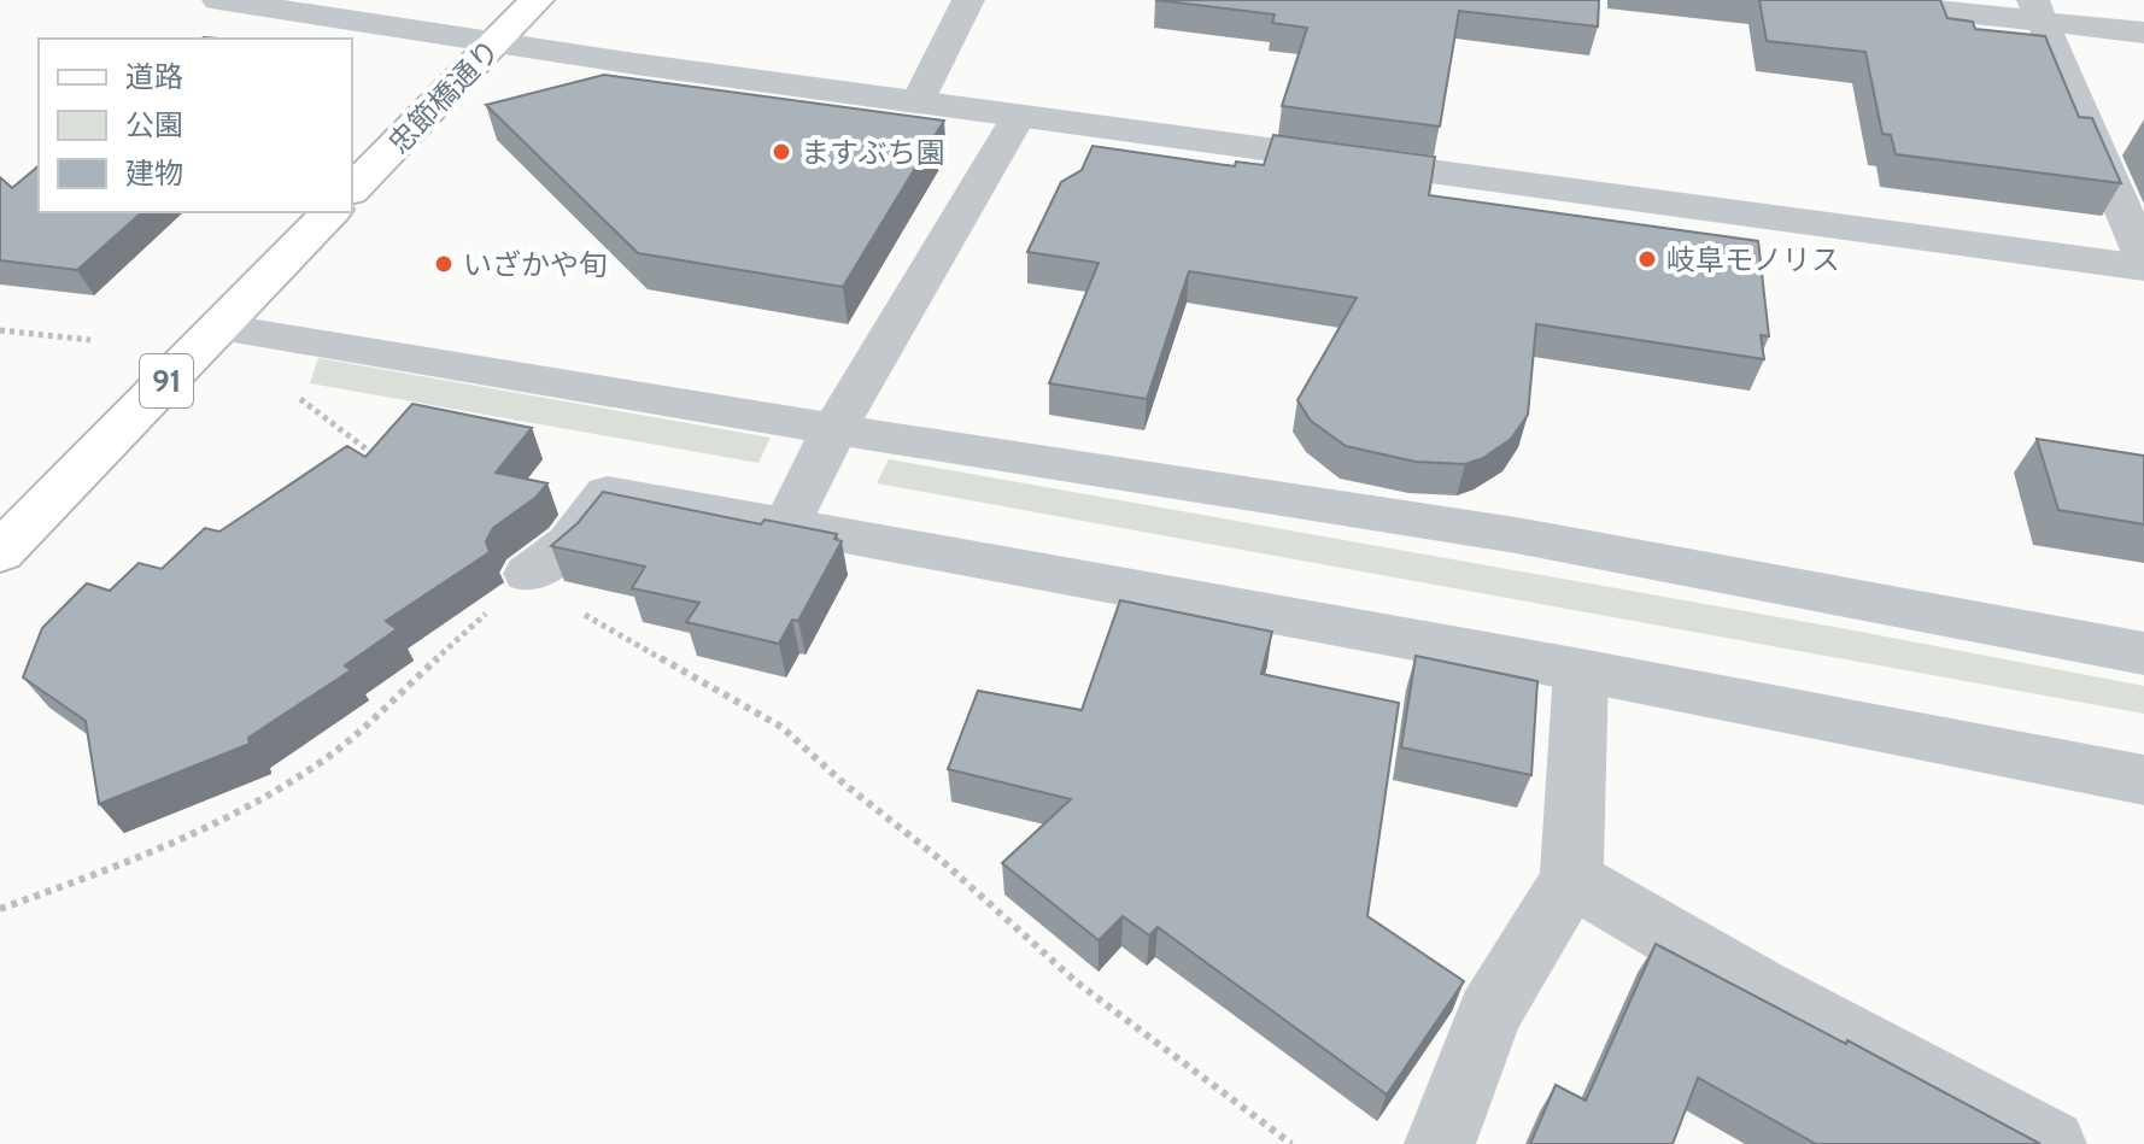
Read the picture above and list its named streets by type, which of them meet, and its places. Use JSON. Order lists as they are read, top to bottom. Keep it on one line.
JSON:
{"streets":{"main road":["忠節橋通り","91"]},"places":["ますぶち園","岐阜モノリス","いざかや旬"],"legend":["道路","公園","建物"]}
